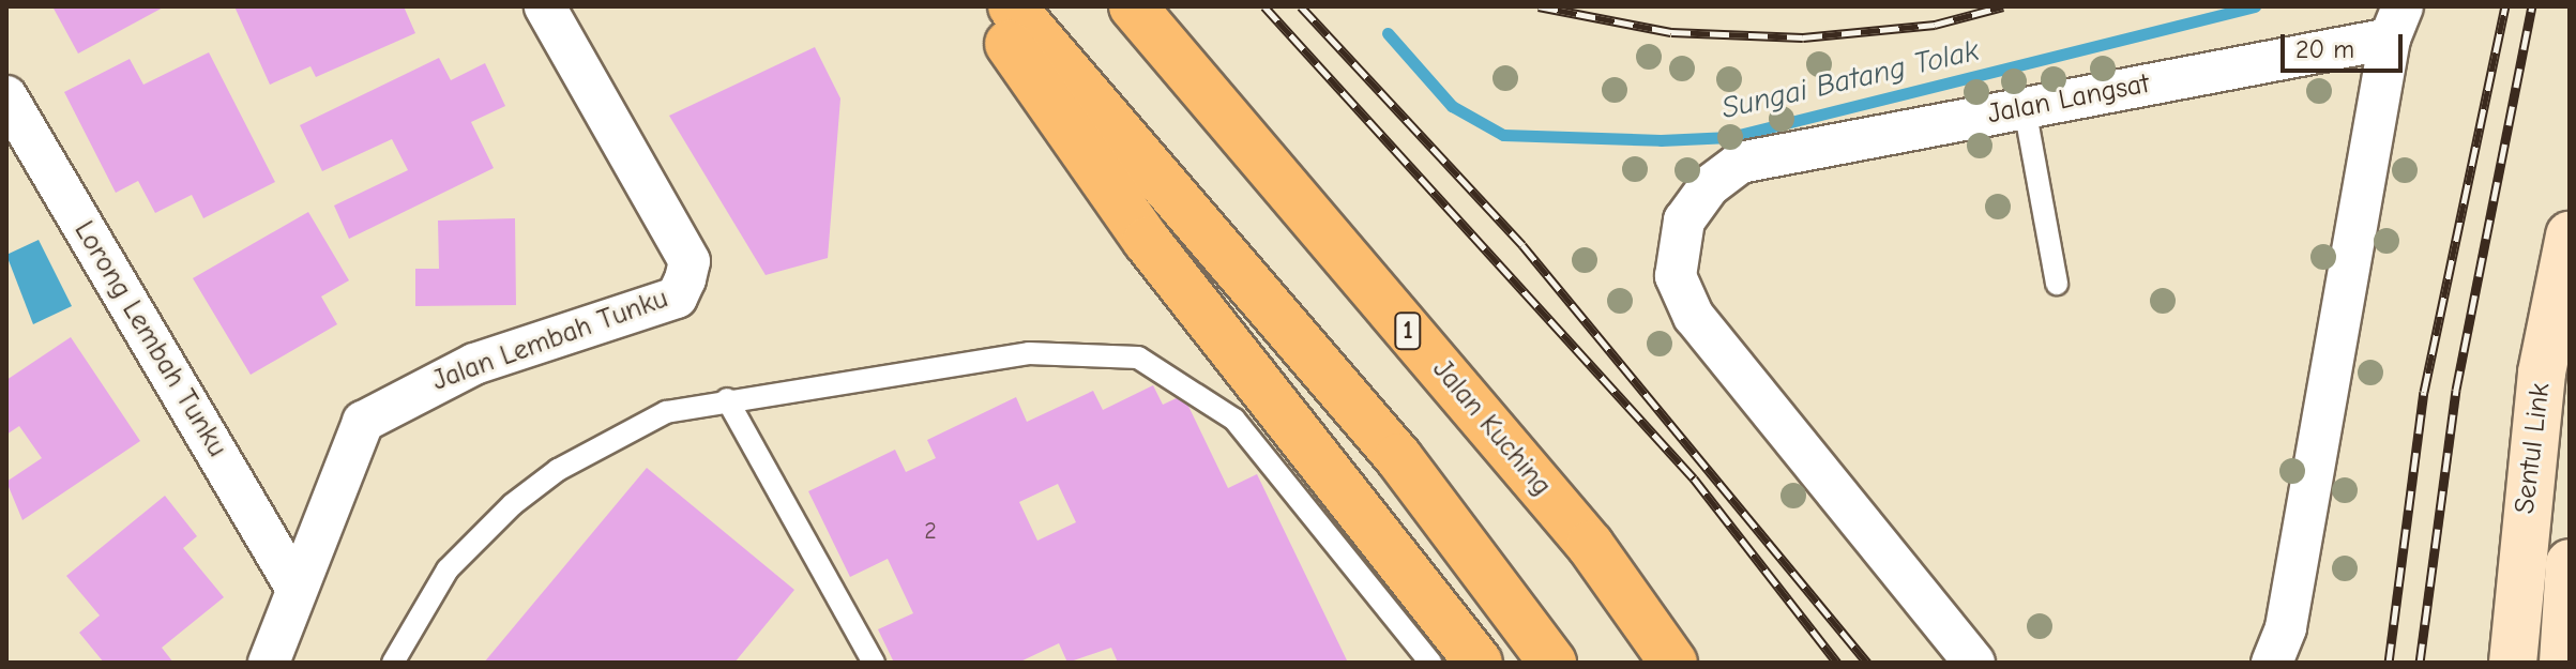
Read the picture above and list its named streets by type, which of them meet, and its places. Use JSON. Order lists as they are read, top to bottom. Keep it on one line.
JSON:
{"streets":{"highway":["1","Jalan Kuching"],"main road":["Sentul Link"],"street":["Jalan Langsat","Lorong Lembah Tunku","Jalan Lembah Tunku"]},"crossings":[["Lorong Lembah Tunku","Jalan Lembah Tunku"]],"water":["Sungai Batang Tolak"],"house_numbers":["2"],"scale_bar":"20 m"}
